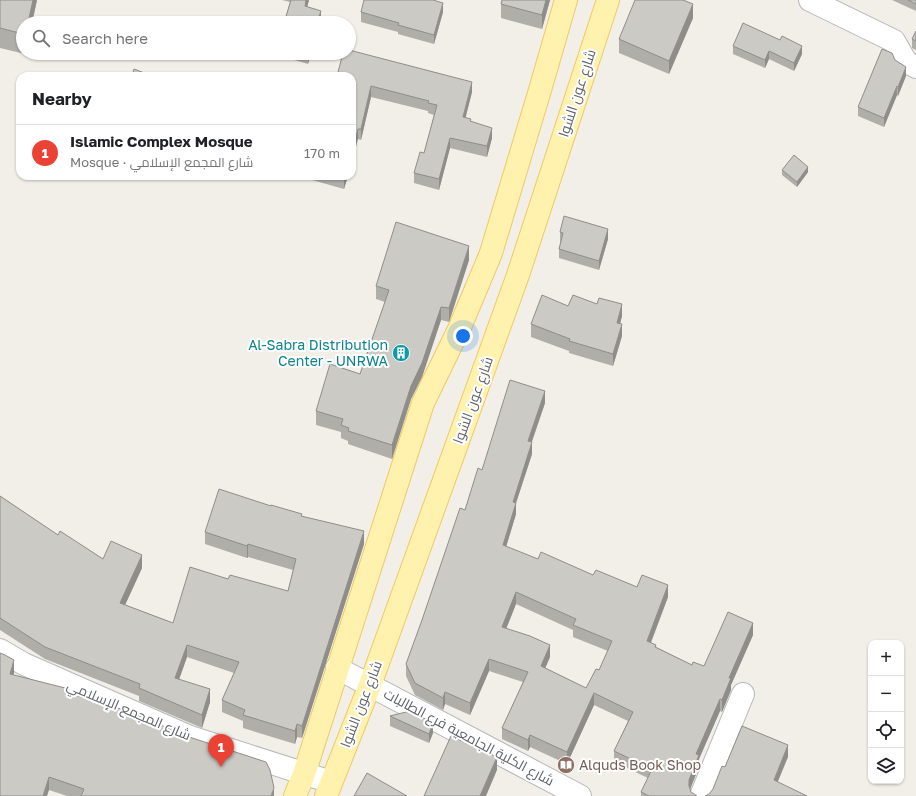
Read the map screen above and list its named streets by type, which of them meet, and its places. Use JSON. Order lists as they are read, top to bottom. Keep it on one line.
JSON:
{"streets":{"main road":["شارع عون الشوا"],"street":["شارع المجمع الإسلامي","شارع الكلية الجامعية فرع الطالبات"]},"crossings":[["شارع عون الشوا","شارع المجمع الإسلامي"],["شارع عون الشوا","شارع الكلية الجامعية فرع الطالبات"]],"places":{"building":["Al-Sabra Distribution Center - UNRWA"],"library":["Alquds Book Shop"]},"page":{"search":"Search here","heading":"Nearby","list":[{"mark":"1","name":"Islamic Complex Mosque","note":"Mosque · شارع المجمع الإسلامي","value":"170 m"}],"map_buttons":["+","−"],"pins":"1"}}
